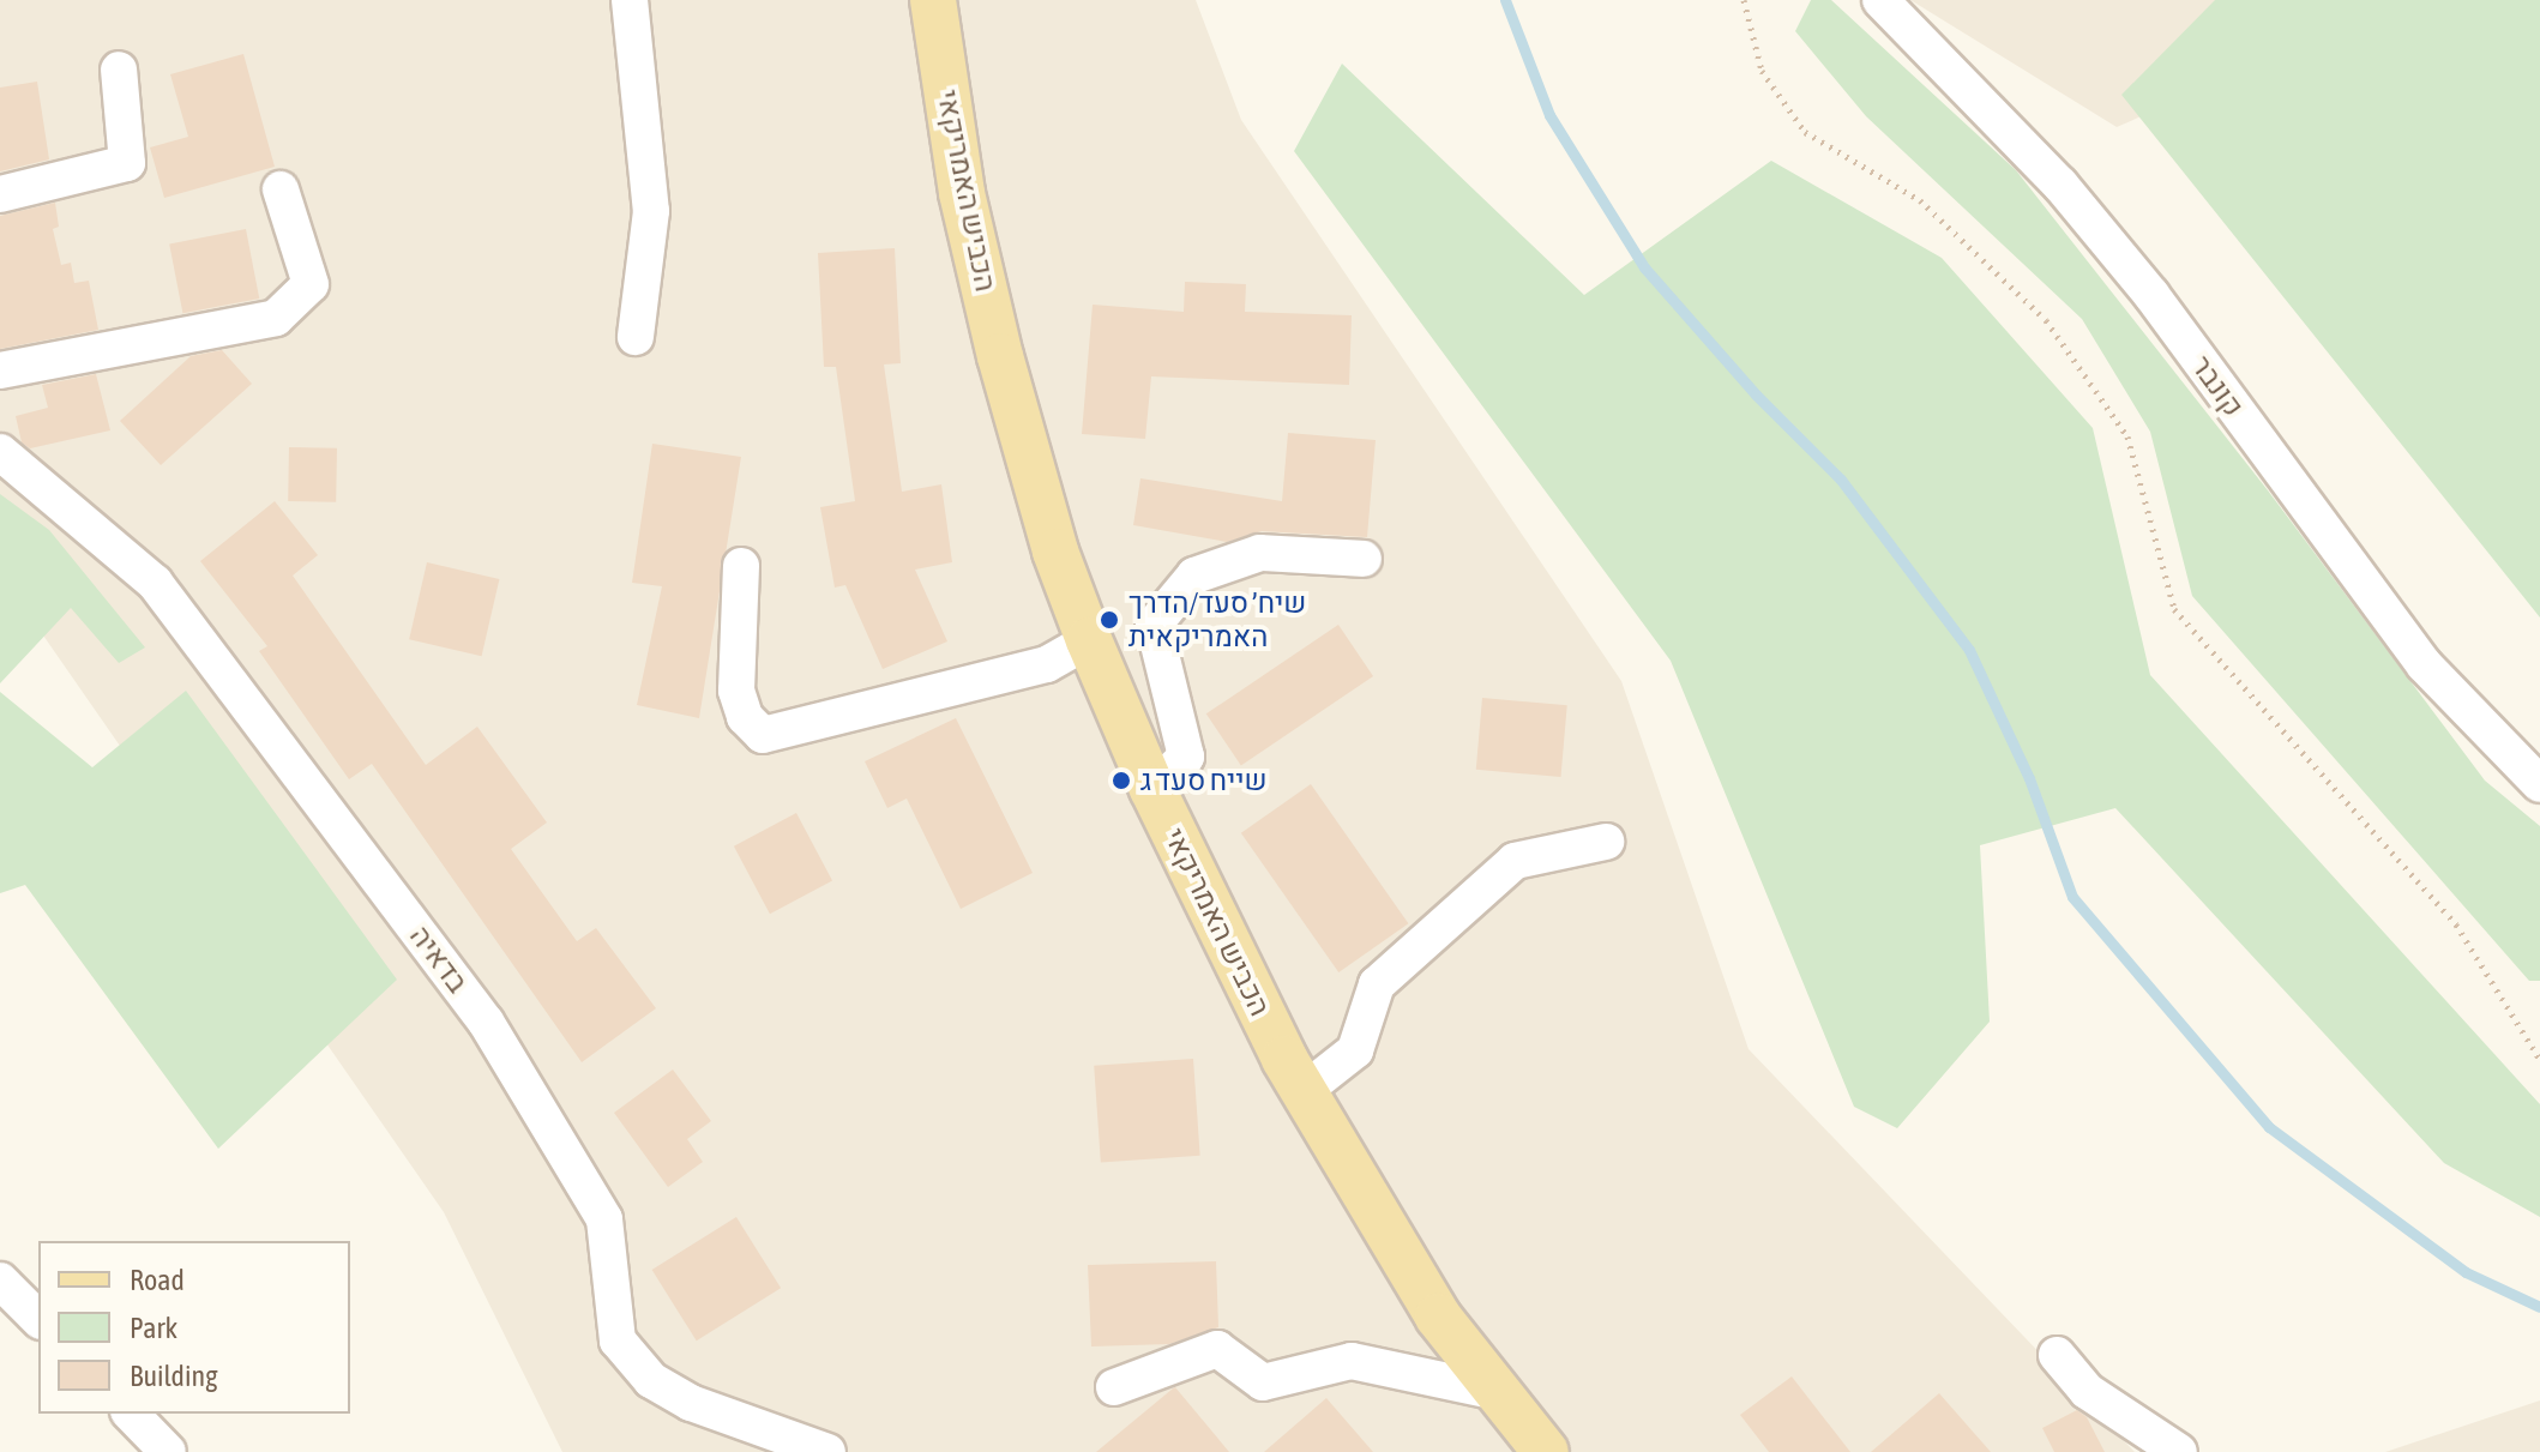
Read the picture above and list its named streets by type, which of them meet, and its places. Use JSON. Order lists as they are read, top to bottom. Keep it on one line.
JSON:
{"streets":{"main road":["הכביש האמריקאי"],"street":["קונבר","בדאיה"]},"places":["שיח׳ סעד/הדרך האמריקאית","שייח סעד ג"],"legend":["Road","Park","Building"]}
